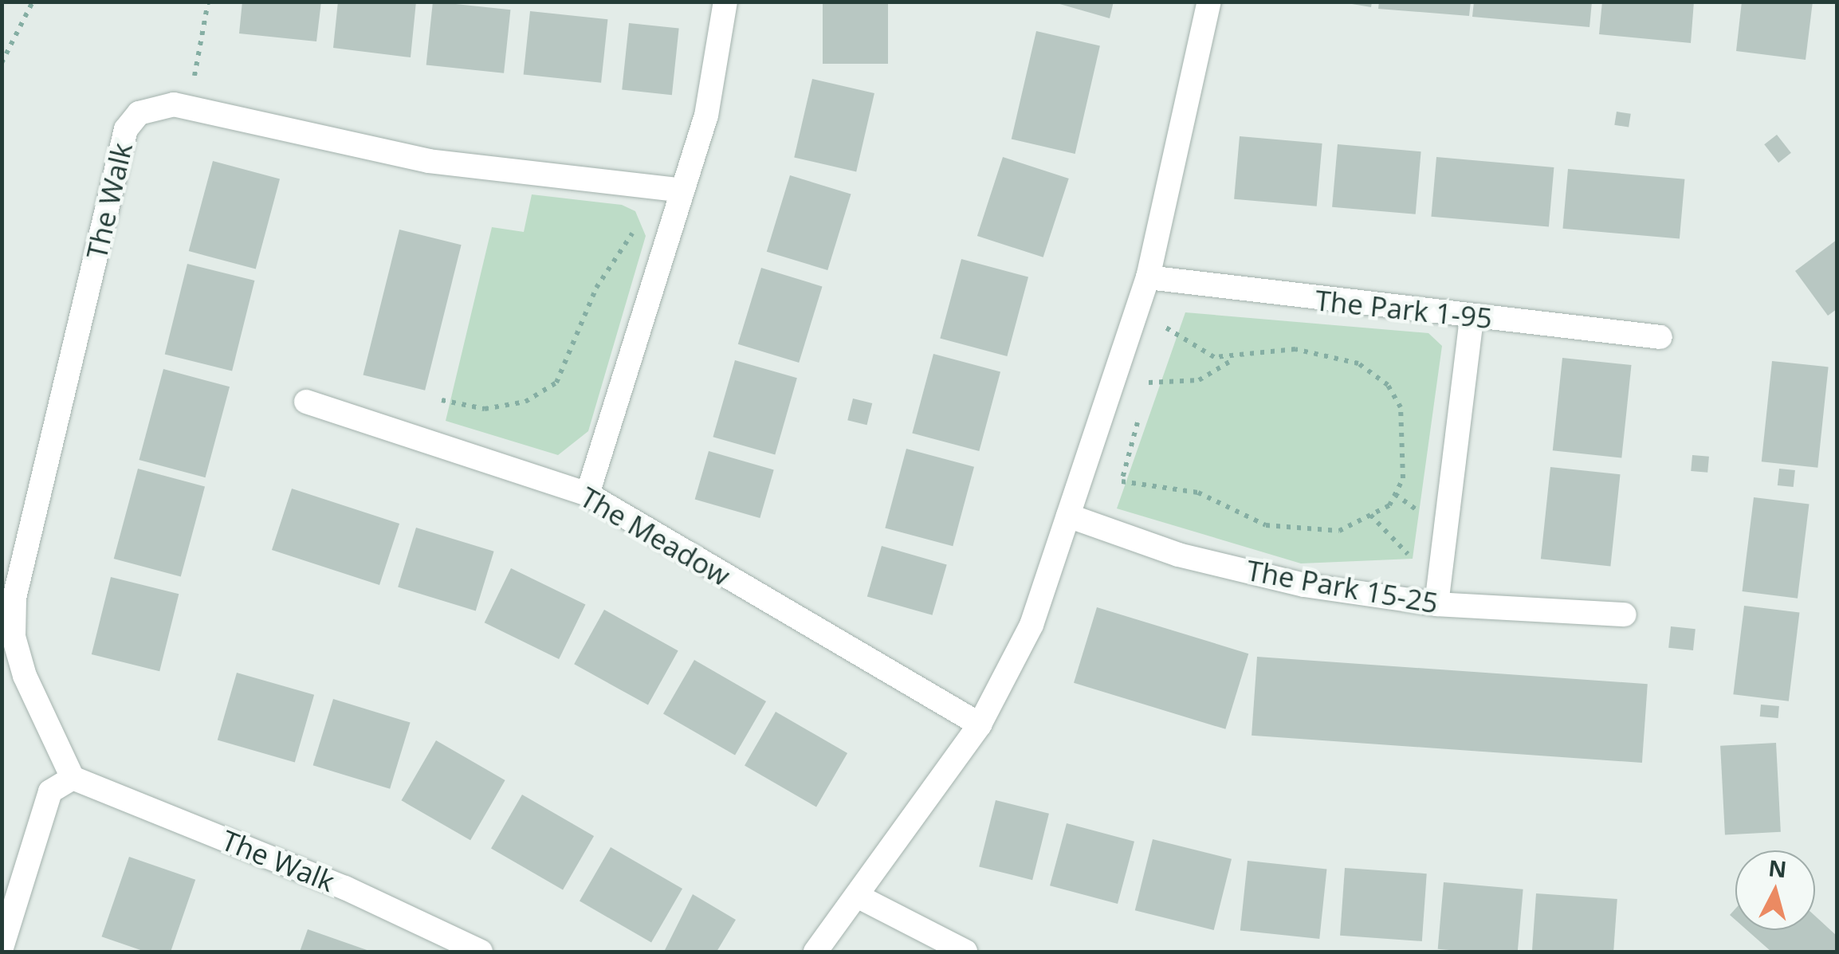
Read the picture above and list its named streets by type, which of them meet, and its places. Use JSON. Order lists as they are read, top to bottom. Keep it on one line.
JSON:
{"streets":{"street":["The Walk","The Park 1-95","The Meadow","The Park 15-25"]},"north":"top"}
